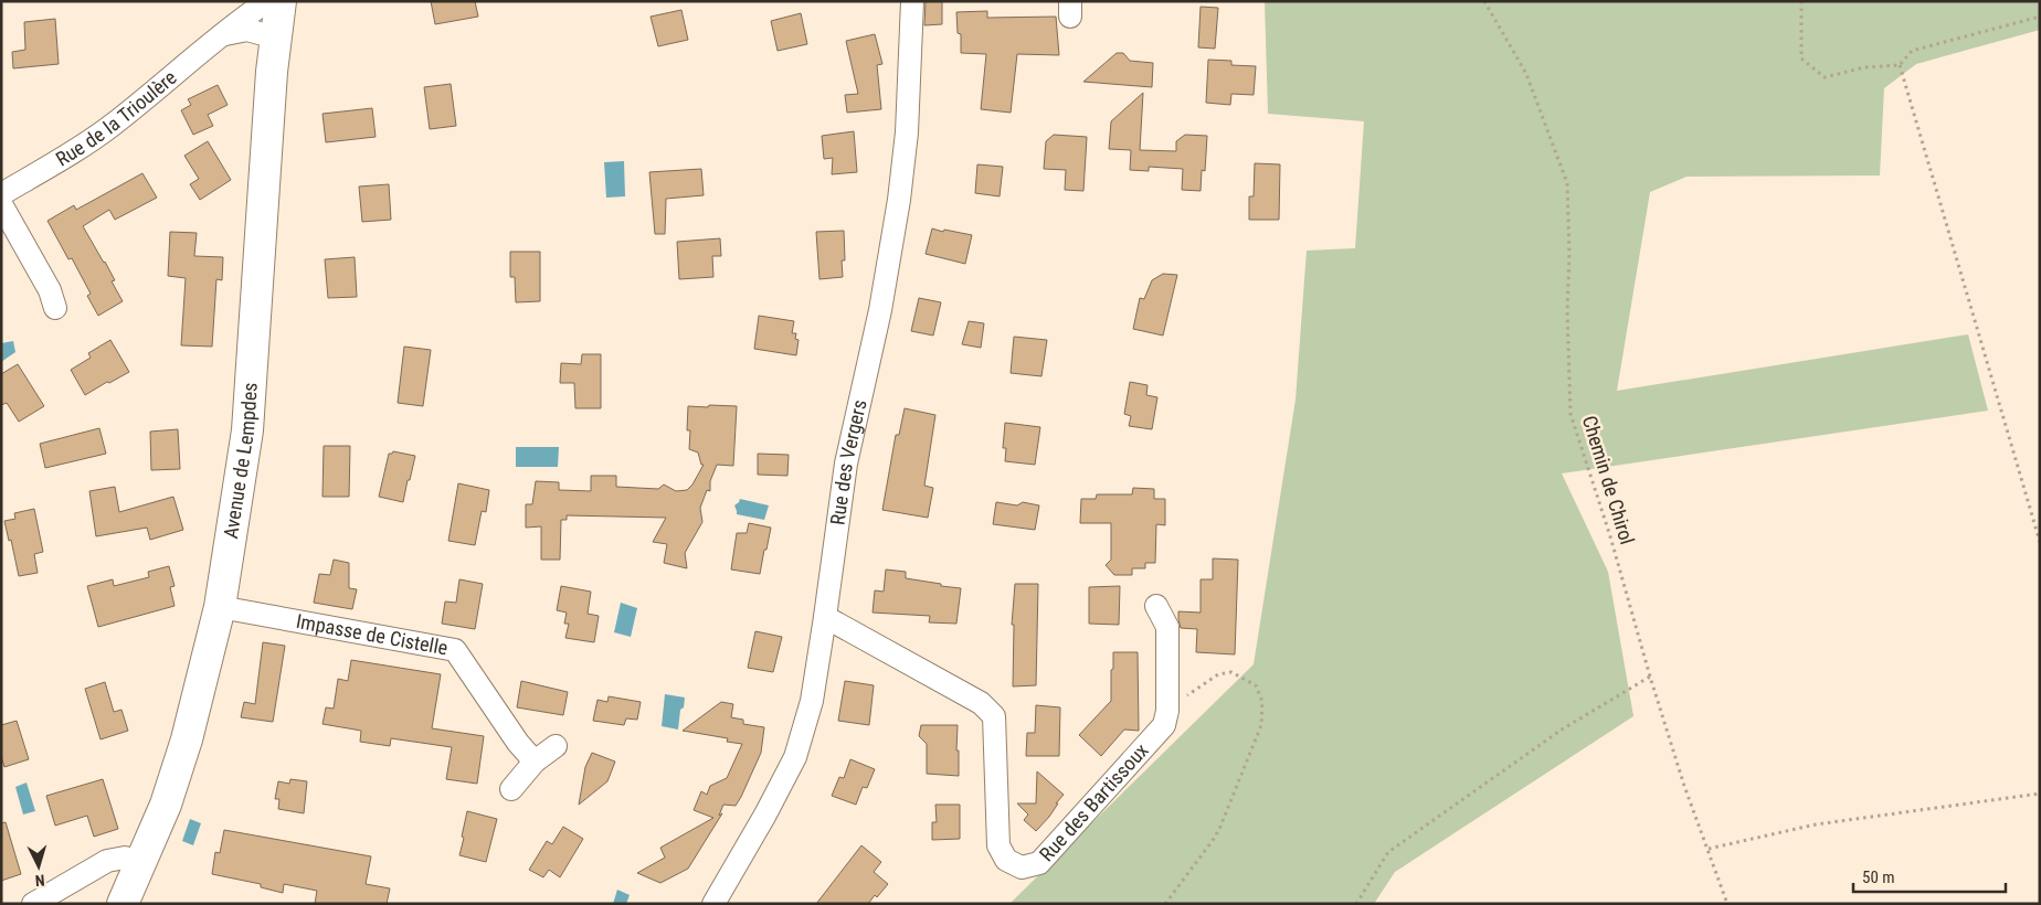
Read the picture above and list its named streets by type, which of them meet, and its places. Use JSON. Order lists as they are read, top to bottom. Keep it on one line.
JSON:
{"streets":{"street":["Rue de la Trioulère","Avenue de Lempdes","Rue des Vergers","Impasse de Cistelle","Rue des Bartissoux"],"path":["Chemin de Chirol"]},"crossings":[["Avenue de Lempdes","Impasse de Cistelle"],["Rue des Vergers","Rue des Bartissoux"]],"scale_bar":"50 m","north":"bottom"}
